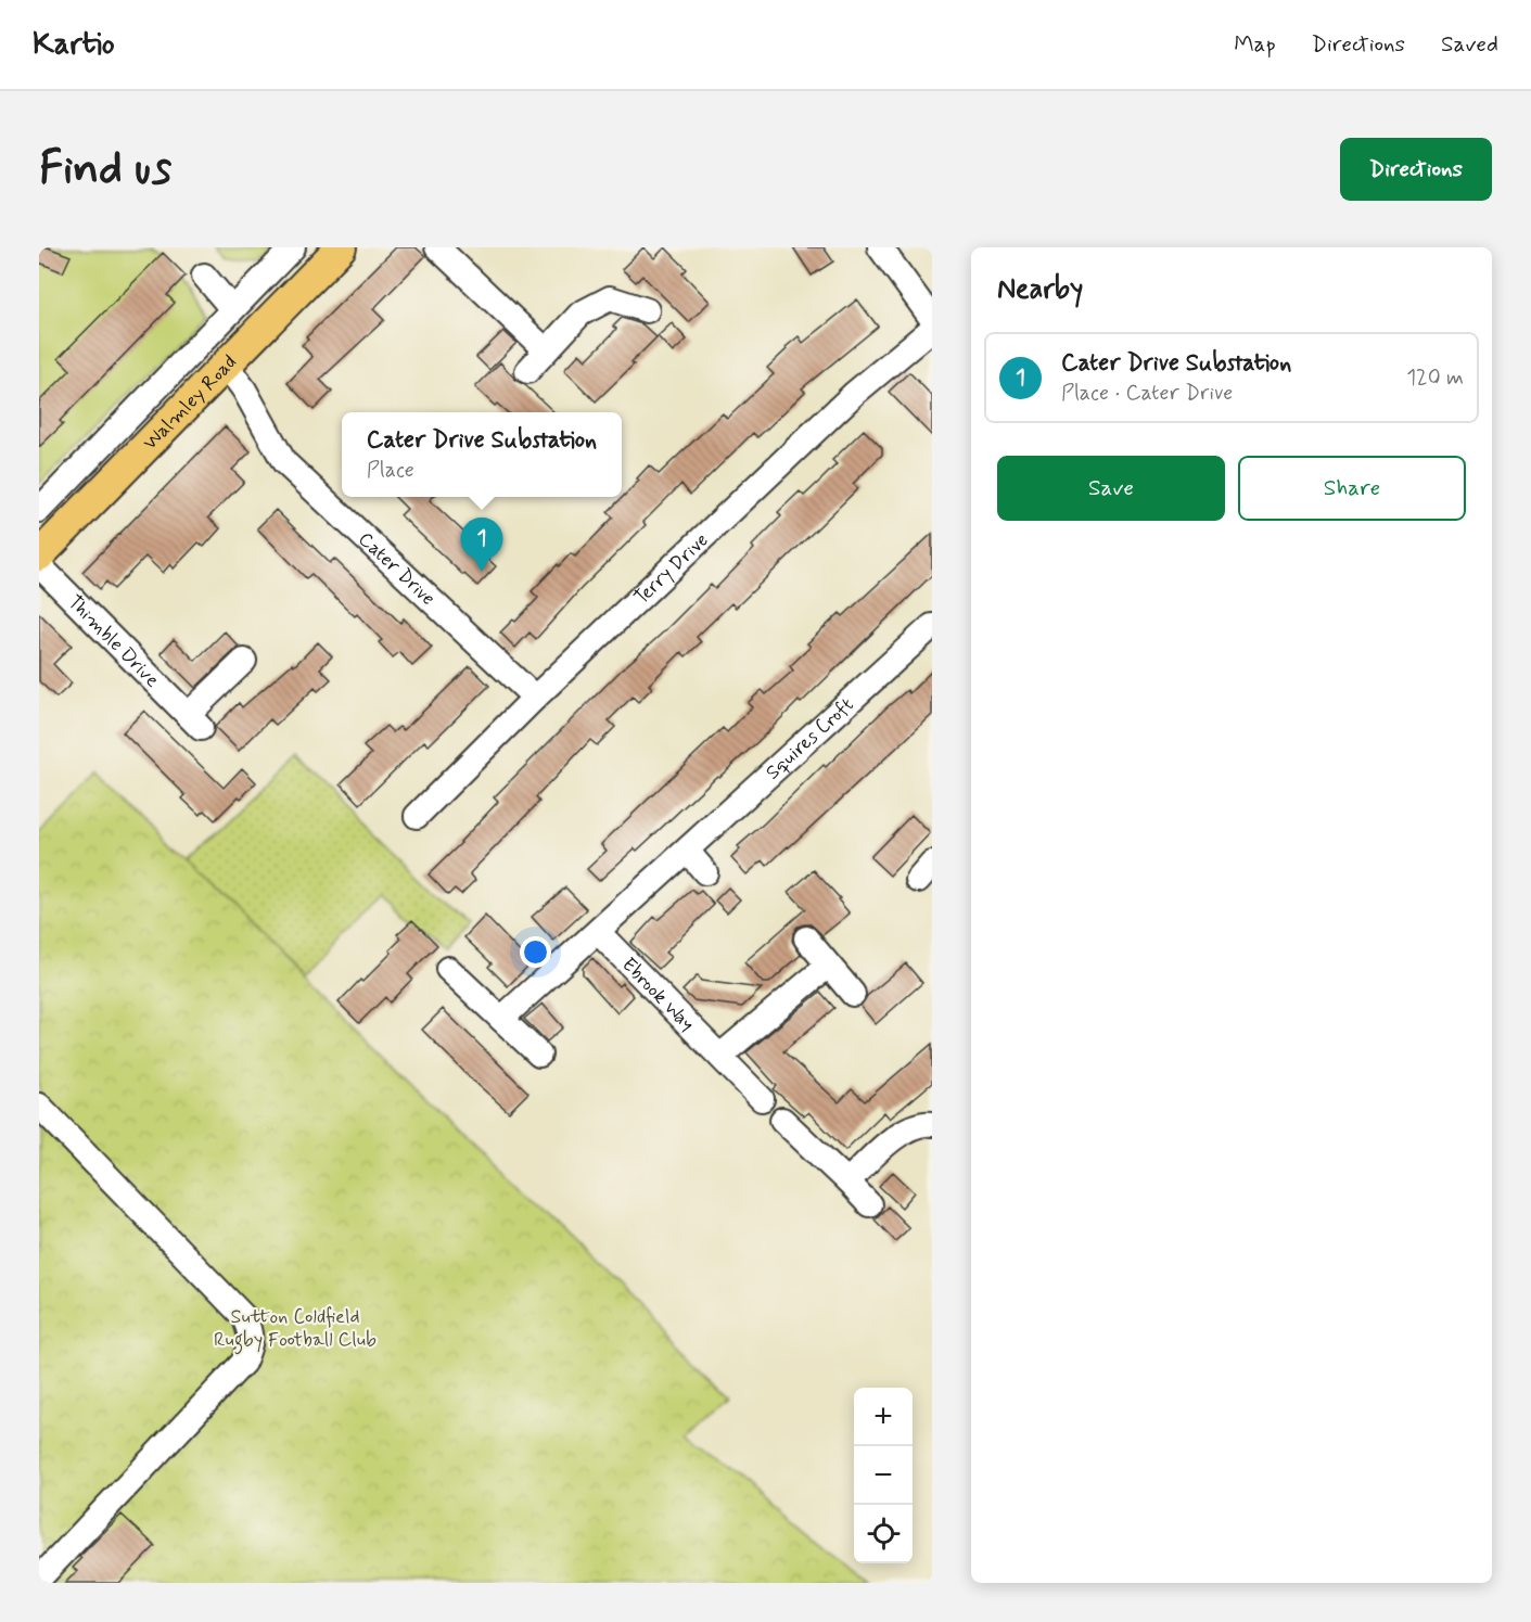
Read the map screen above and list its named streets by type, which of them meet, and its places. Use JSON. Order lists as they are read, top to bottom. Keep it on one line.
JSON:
{"streets":{"main road":["Walmley Road"],"street":["Cater Drive","Terry Drive","Thimble Drive","Squires Croft","Ebrook Way"]},"crossings":[["Walmley Road","Cater Drive"],["Cater Drive","Terry Drive"],["Squires Croft","Ebrook Way"]],"parks":["Sutton Coldfield Rugby Football Club"],"page":{"header":"Kartio","nav":["Map","Directions","Saved"],"buttons":["Directions",["Save","Share"]],"title":"Find us","heading":"Nearby","list":[{"mark":"1","name":"Cater Drive Substation","note":"Place · Cater Drive","value":"120 m"}],"popup":["Cater Drive Substation","Place"],"pins":"1","map_buttons":["+","−"]}}
